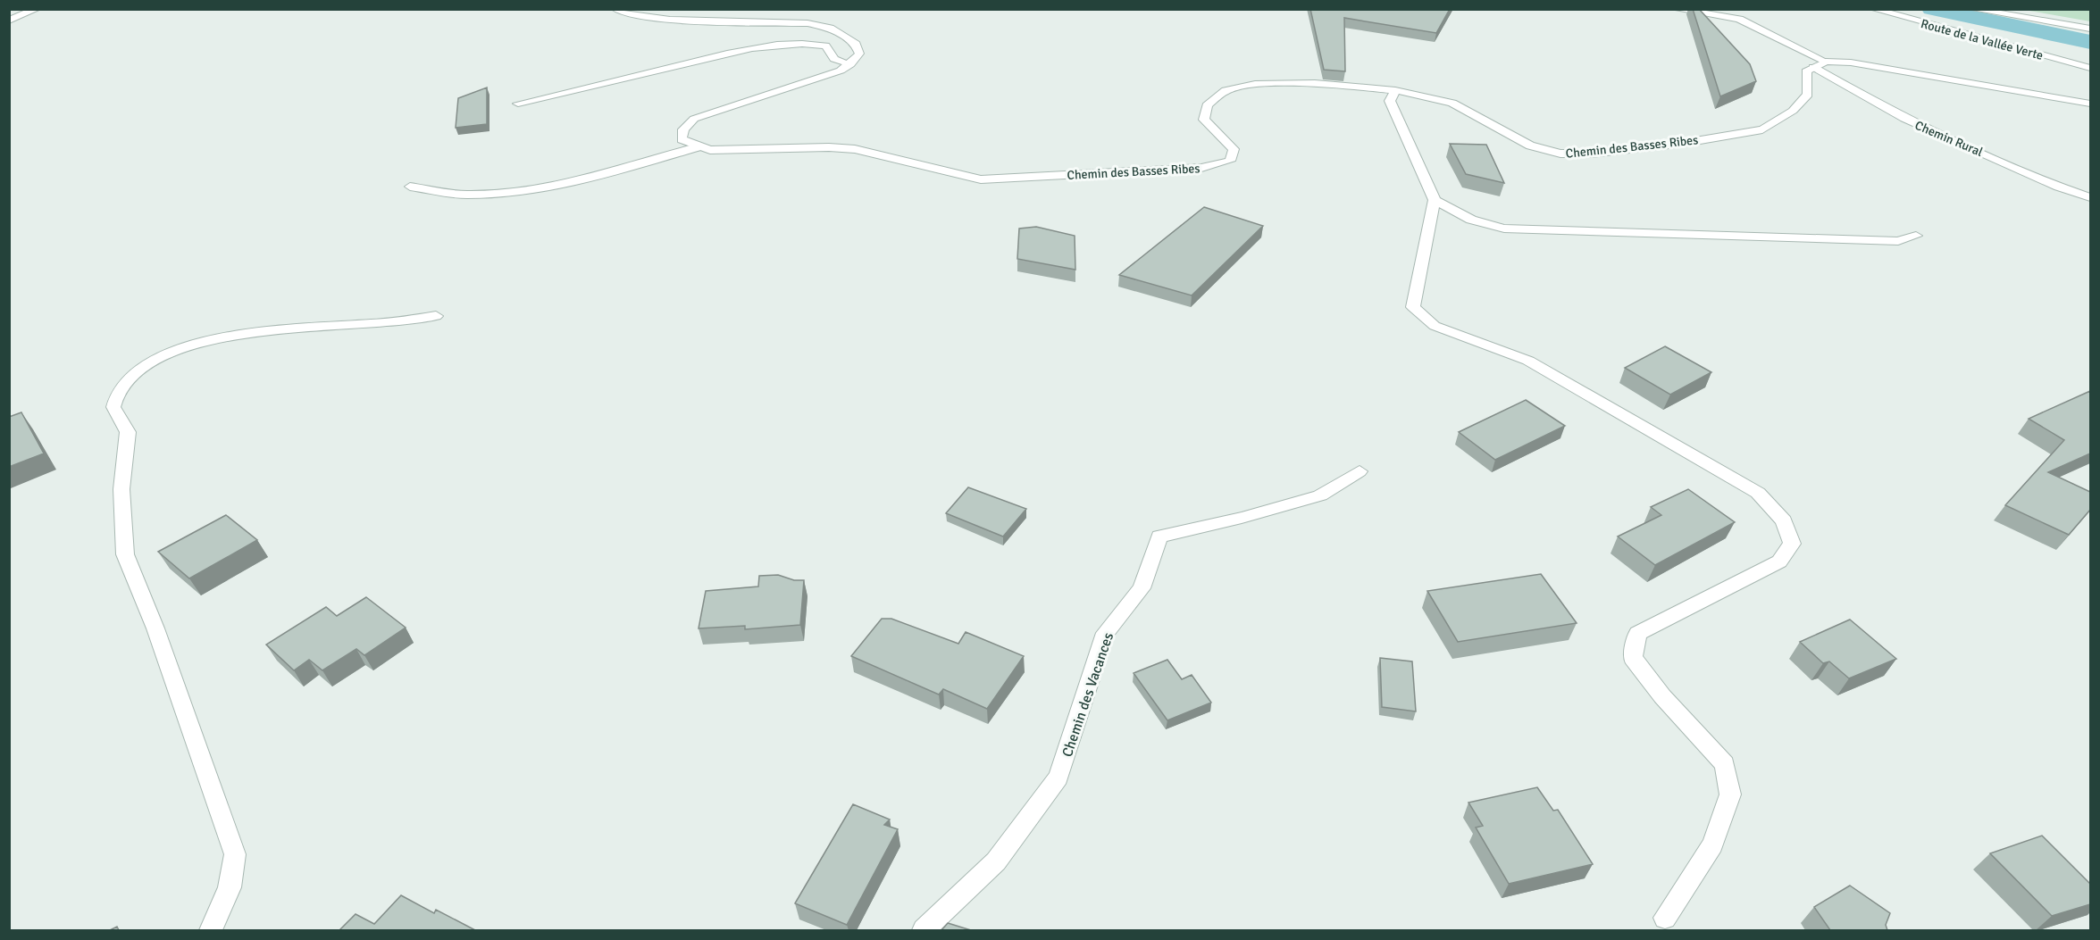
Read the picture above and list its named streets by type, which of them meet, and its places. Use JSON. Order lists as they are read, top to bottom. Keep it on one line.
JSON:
{"streets":{"street":["Route de la Vallée Verte","Chemin Rural","Chemin des Basses Ribes","Chemin des Vacances"]},"crossings":[["Chemin Rural","Chemin des Basses Ribes"]]}
